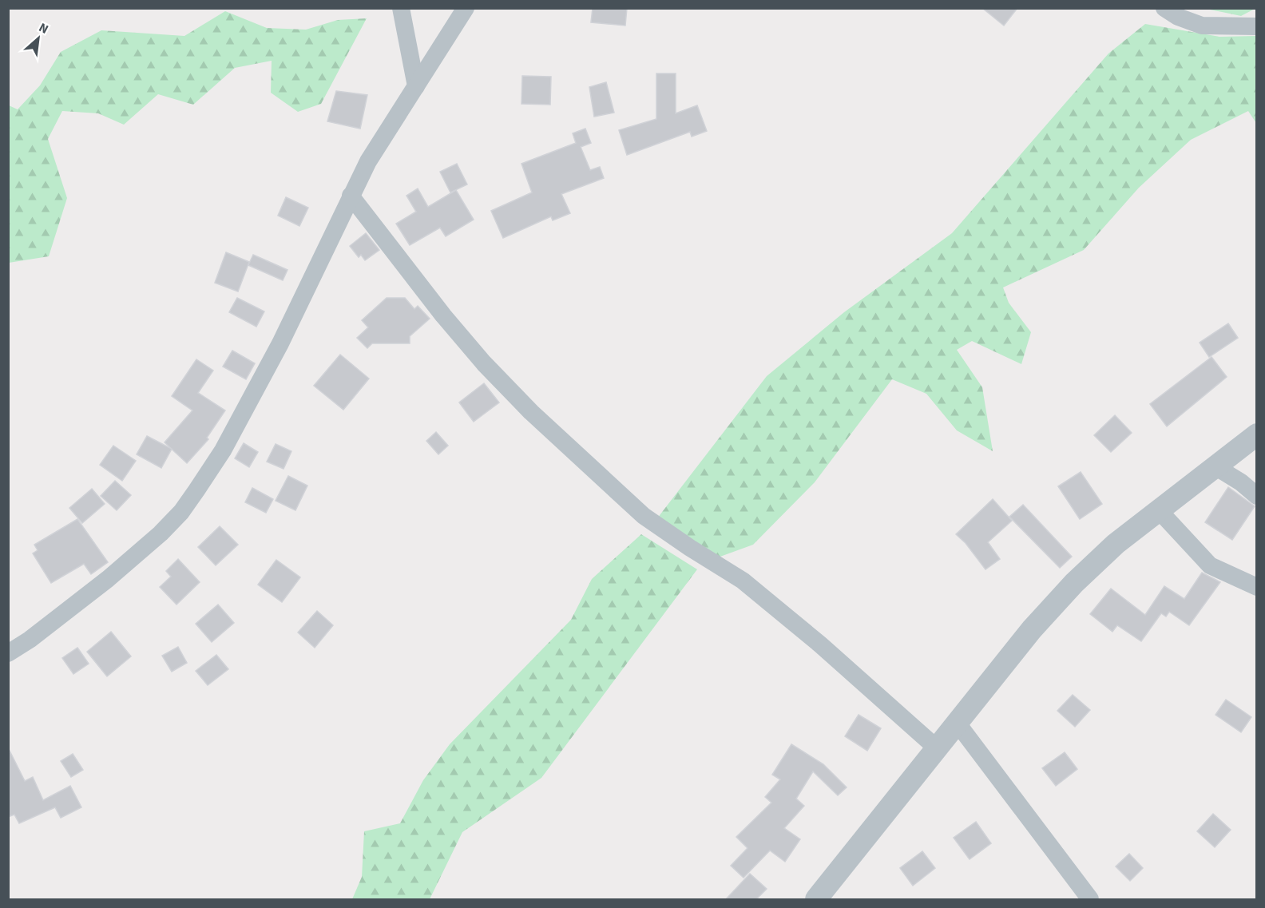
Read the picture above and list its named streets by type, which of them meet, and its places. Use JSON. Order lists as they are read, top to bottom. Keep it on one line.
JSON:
{"north":"top right"}
